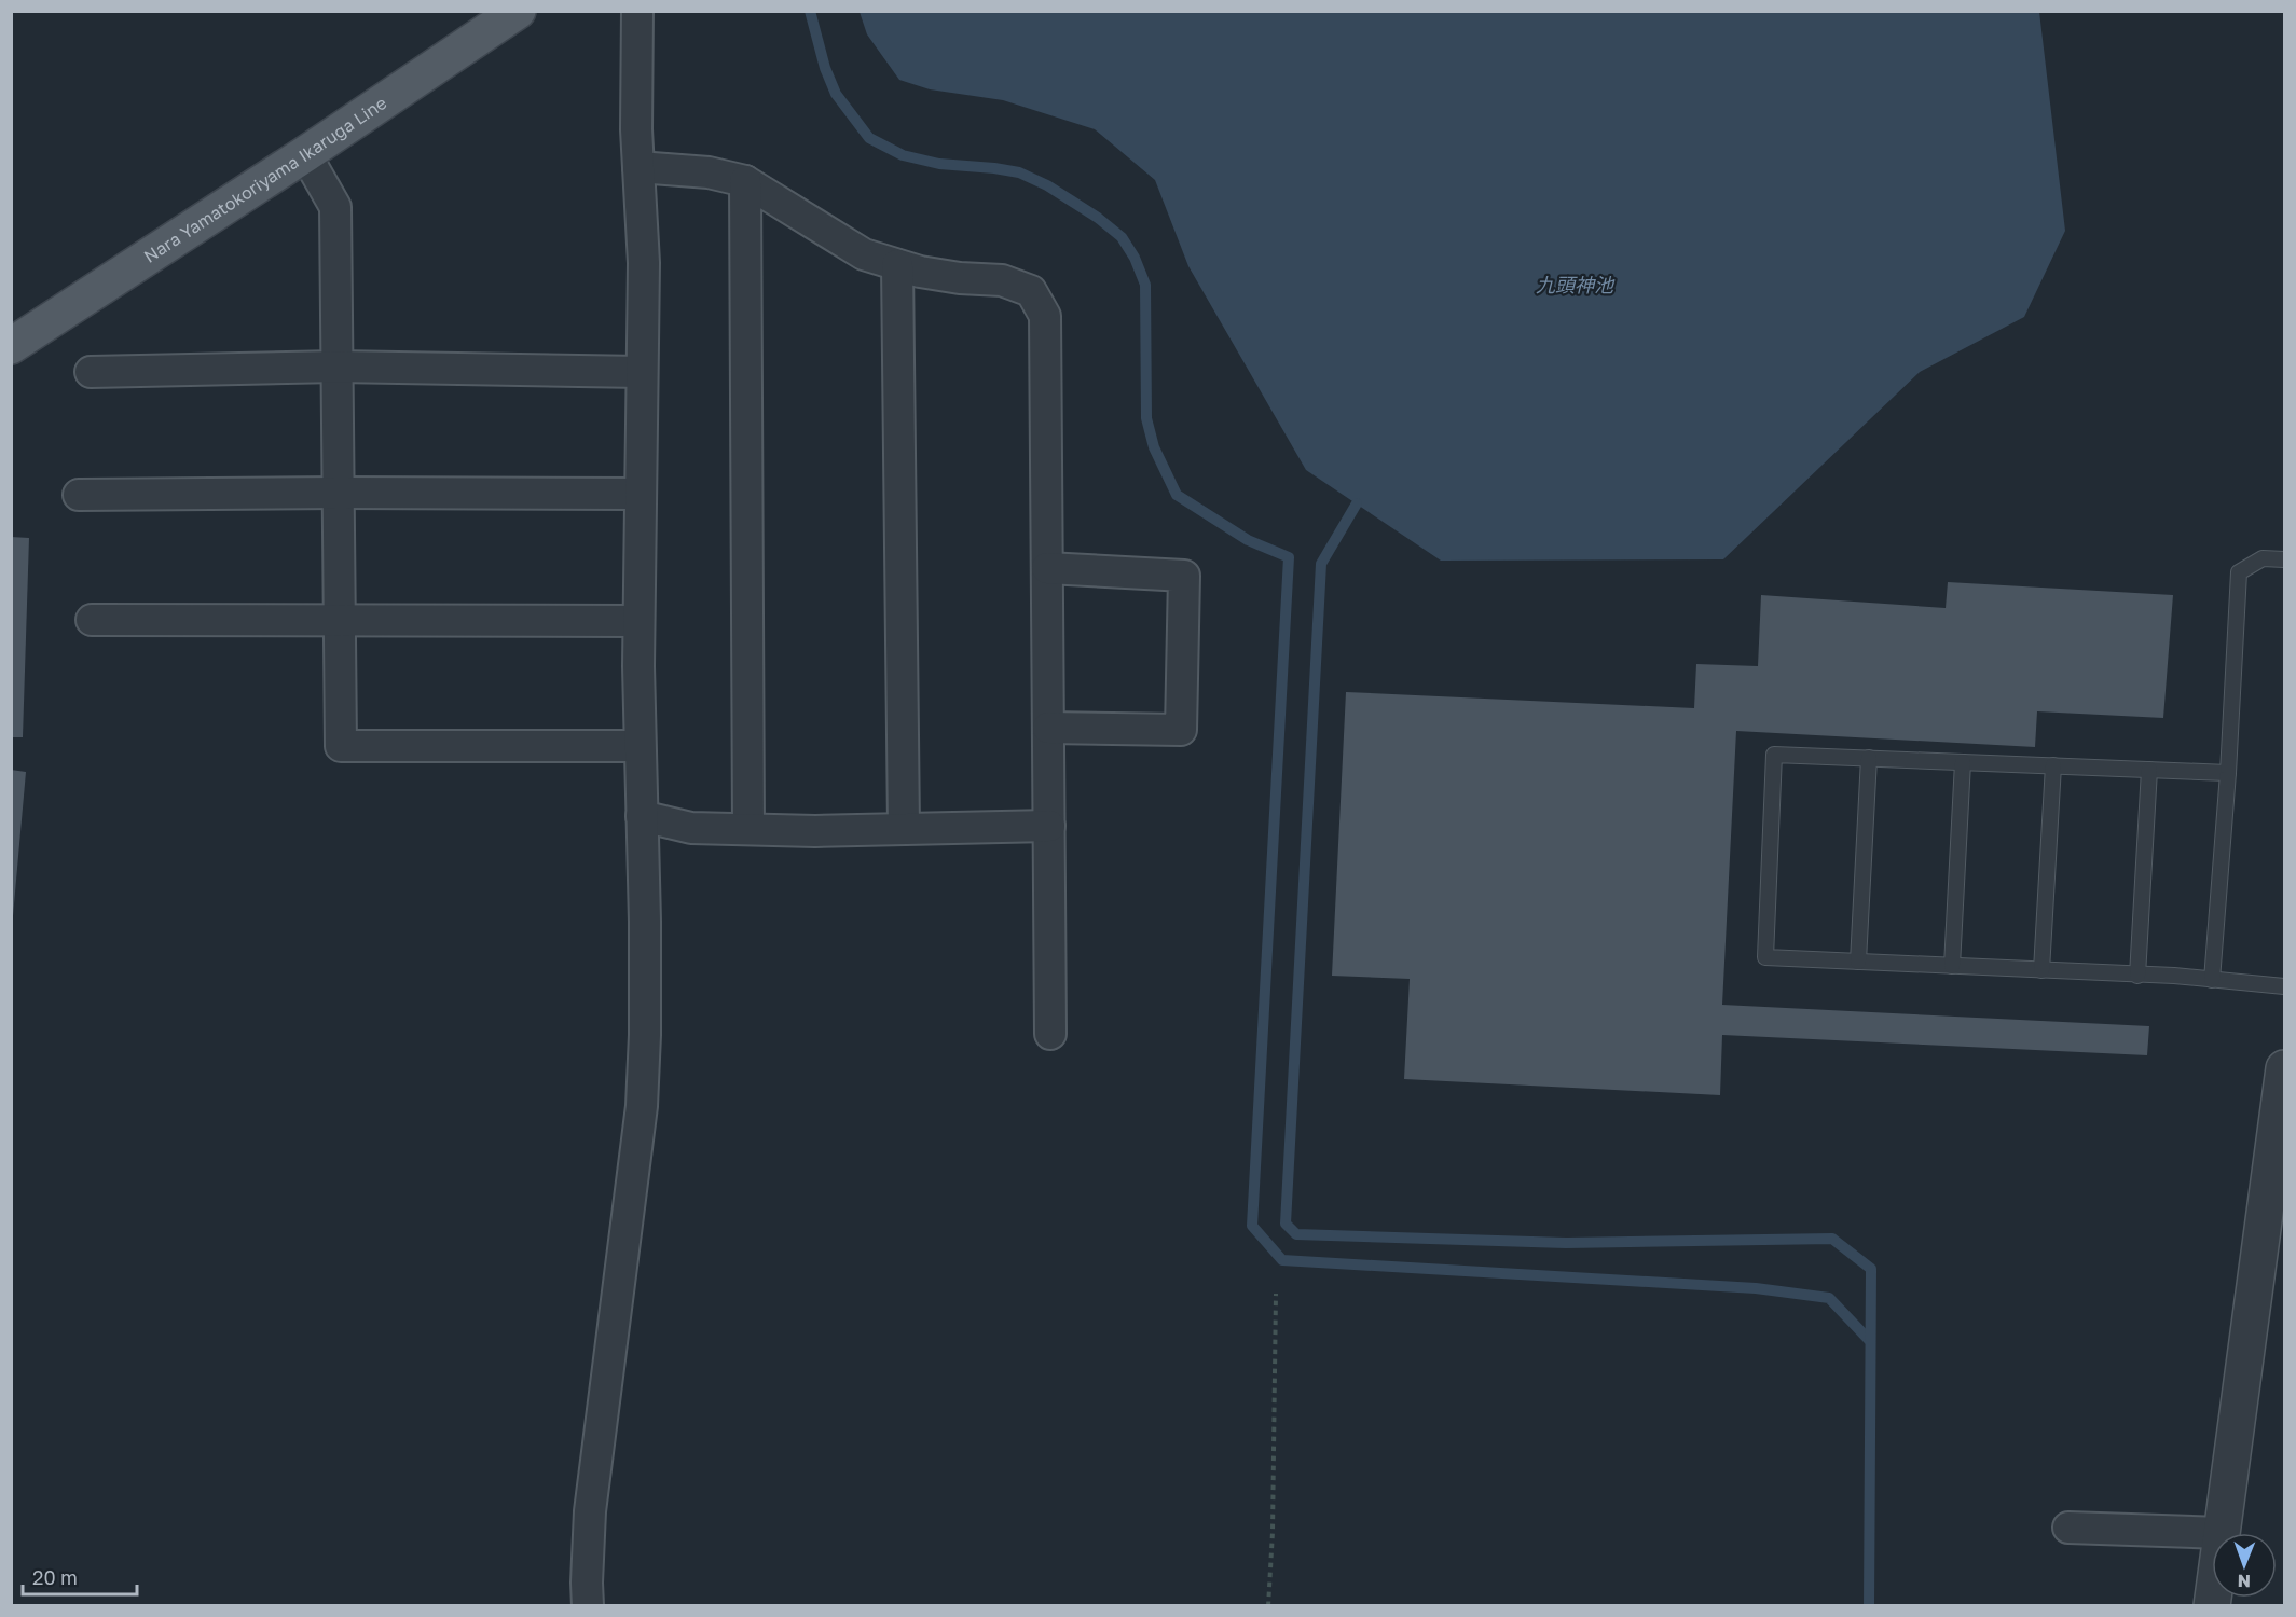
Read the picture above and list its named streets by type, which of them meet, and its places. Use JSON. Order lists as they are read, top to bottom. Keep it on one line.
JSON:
{"streets":{"main road":["Nara Yamatokoriyama Ikaruga Line"]},"water":["九頭神池"],"scale_bar":"20 m","north":"bottom"}
